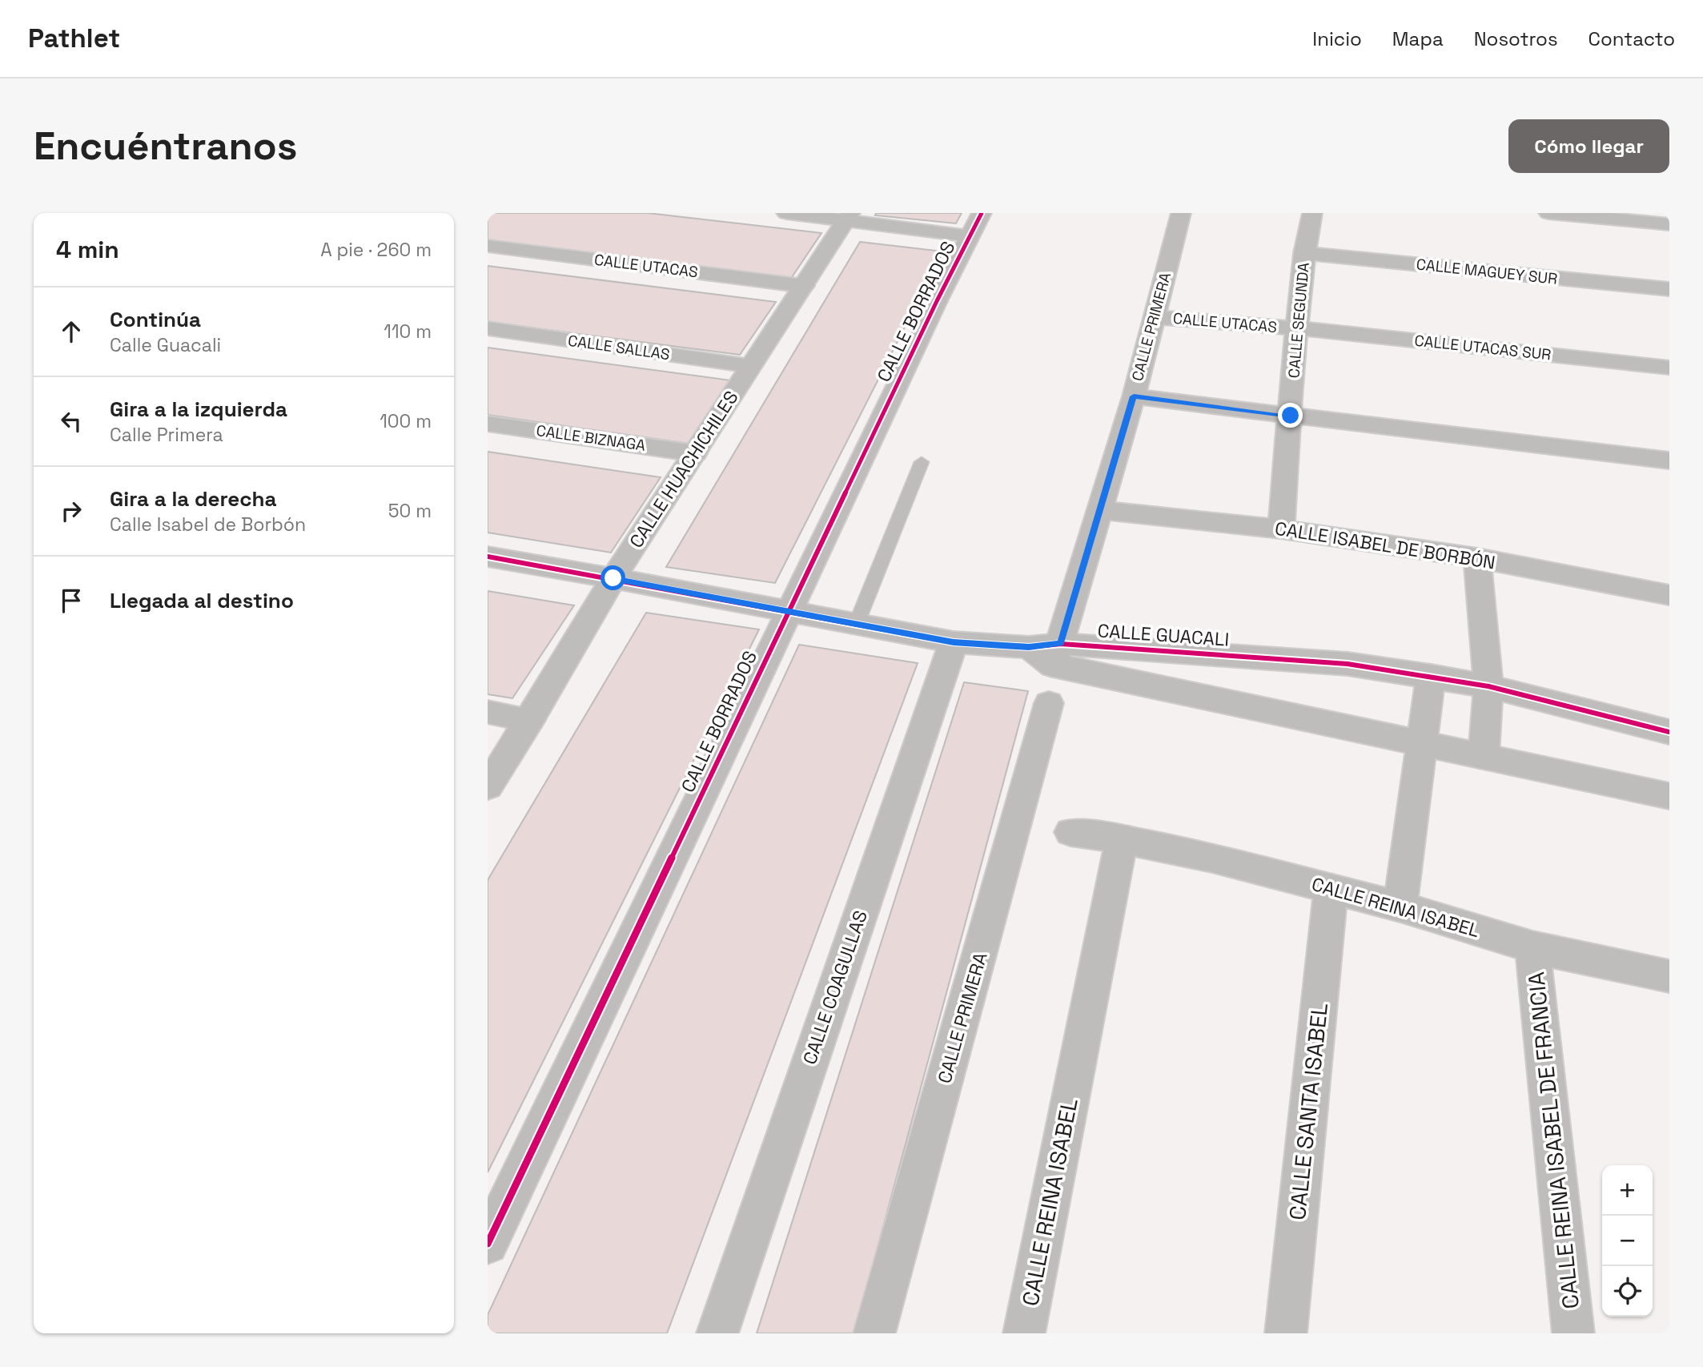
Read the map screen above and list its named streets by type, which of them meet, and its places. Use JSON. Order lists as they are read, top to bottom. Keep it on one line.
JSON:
{"streets":{"street":["CALLE UTACAS","CALLE MAGUEY SUR","CALLE BORRADOS","CALLE SEGUNDA","CALLE PRIMERA","CALLE SALLAS","CALLE UTACAS SUR","CALLE BIZNAGA","CALLE HUACHICHILES","CALLE ISABEL DE BORBÓN","CALLE GUACALI","CALLE REINA ISABEL","CALLE COAGULLAS","CALLE SANTA ISABEL","CALLE REINA ISABEL DE FRANCIA"]},"crossings":[["CALLE UTACAS","CALLE SEGUNDA"],["CALLE UTACAS","CALLE PRIMERA"],["CALLE UTACAS","CALLE UTACAS SUR"],["CALLE UTACAS","CALLE HUACHICHILES"],["CALLE MAGUEY SUR","CALLE SEGUNDA"],["CALLE SEGUNDA","CALLE UTACAS SUR"],["CALLE SEGUNDA","CALLE ISABEL DE BORBÓN"],["CALLE PRIMERA","CALLE ISABEL DE BORBÓN"],["CALLE PRIMERA","CALLE GUACALI"],["CALLE SALLAS","CALLE HUACHICHILES"],["CALLE BIZNAGA","CALLE HUACHICHILES"],["CALLE REINA ISABEL","CALLE SANTA ISABEL"],["CALLE REINA ISABEL","CALLE REINA ISABEL DE FRANCIA"]],"page":{"header":"Pathlet","nav":["Inicio","Mapa","Nosotros","Contacto"],"buttons":"Cómo llegar","title":"Encuéntranos","heading":["4 min","A pie · 260 m"],"list":[["Continúa","Calle Guacali","110 m"],["Gira a la izquierda","Calle Primera","100 m"],["Gira a la derecha","Calle Isabel de Borbón","50 m"],"Llegada al destino"],"map_buttons":["+","−"]}}
